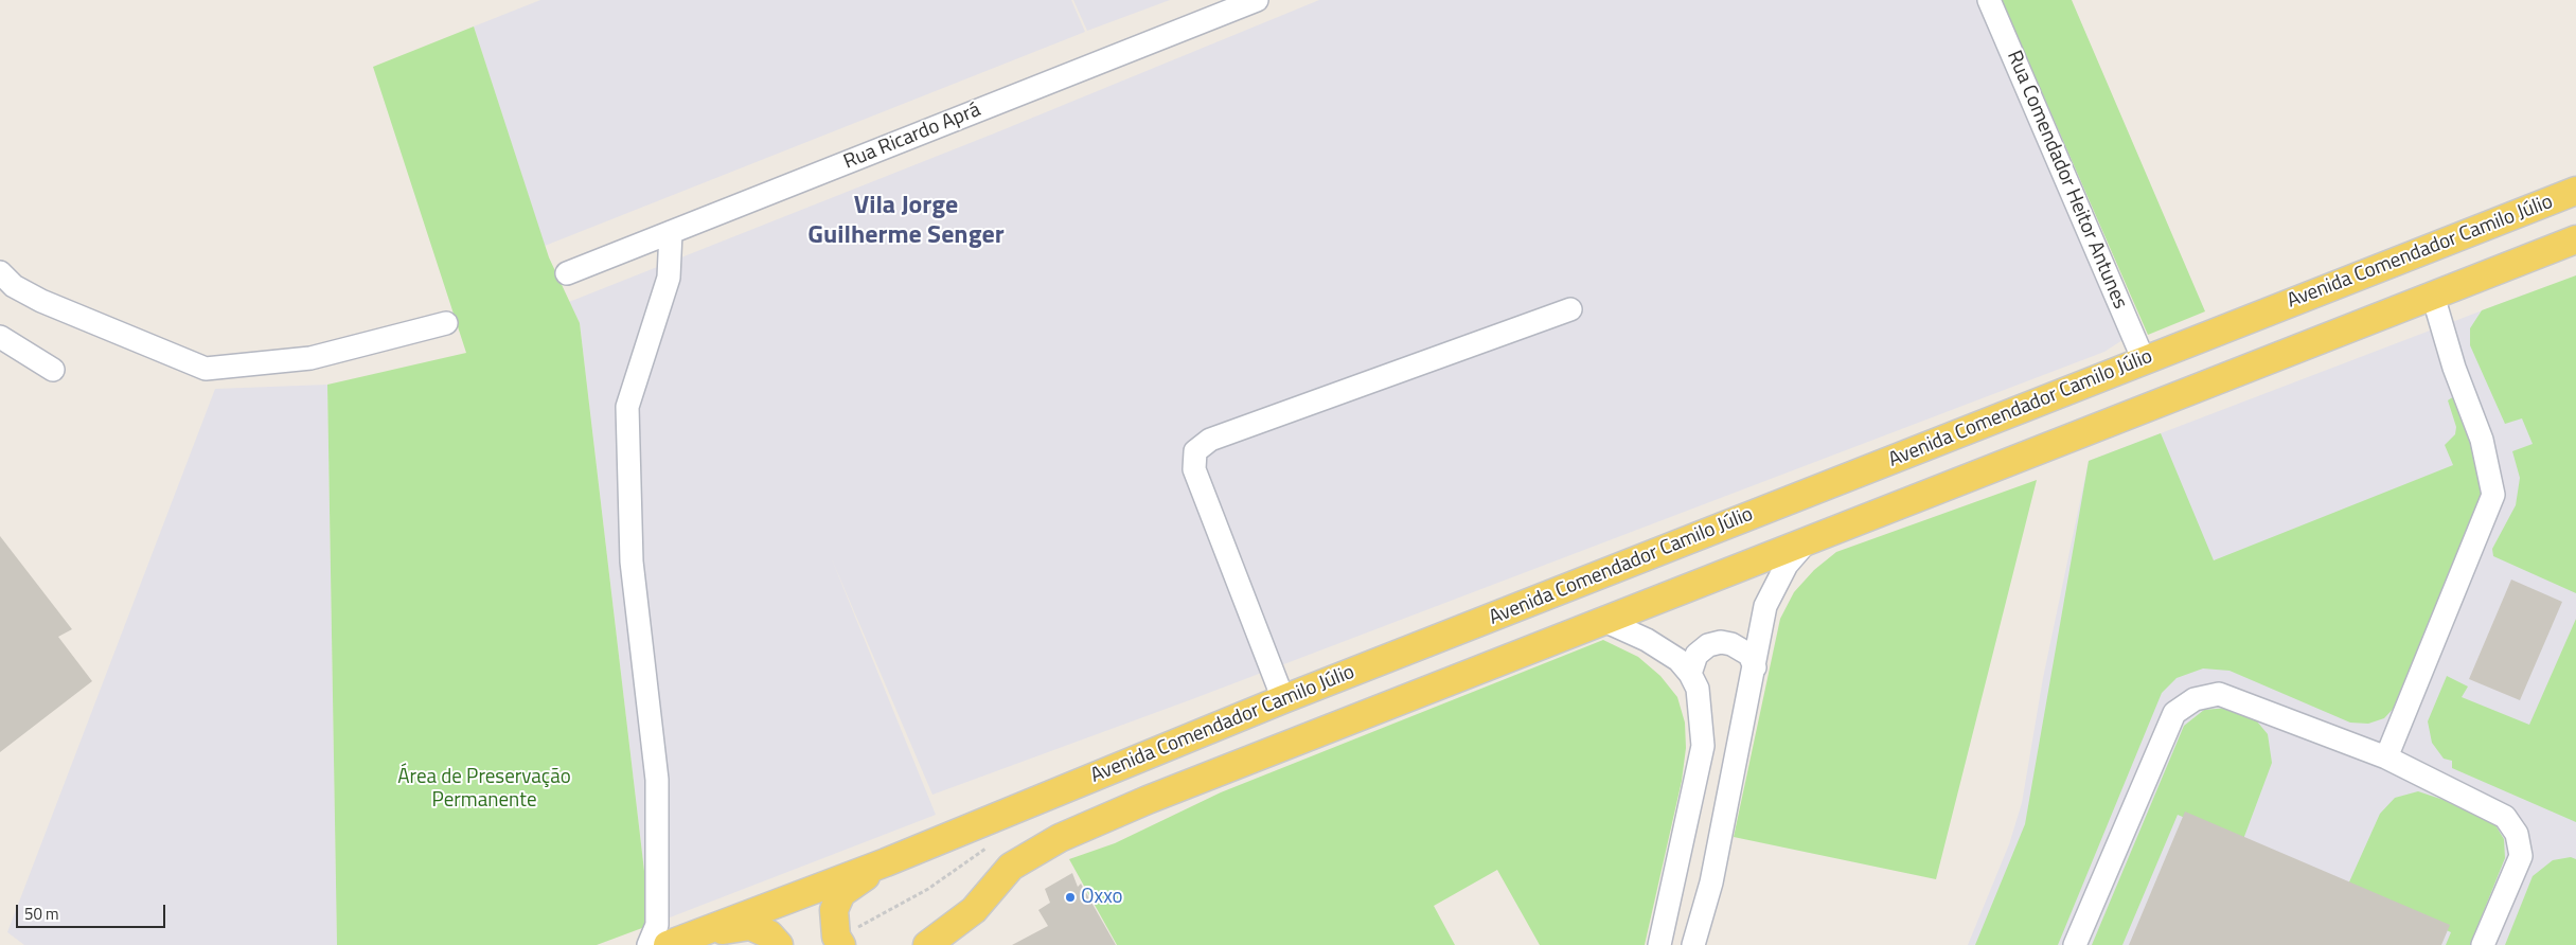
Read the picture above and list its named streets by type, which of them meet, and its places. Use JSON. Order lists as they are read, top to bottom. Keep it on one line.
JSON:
{"streets":{"main road":["Avenida Comendador Camilo Júlio"],"street":["Rua Ricardo Aprá","Rua Comendador Heitor Antunes"]},"crossings":[["Rua Comendador Heitor Antunes","Avenida Comendador Camilo Júlio"]],"districts":["Vila Jorge Guilherme Senger"],"parks":["Área de Preservação Permanente"],"places":["Oxxo"],"scale_bar":"50 m"}
